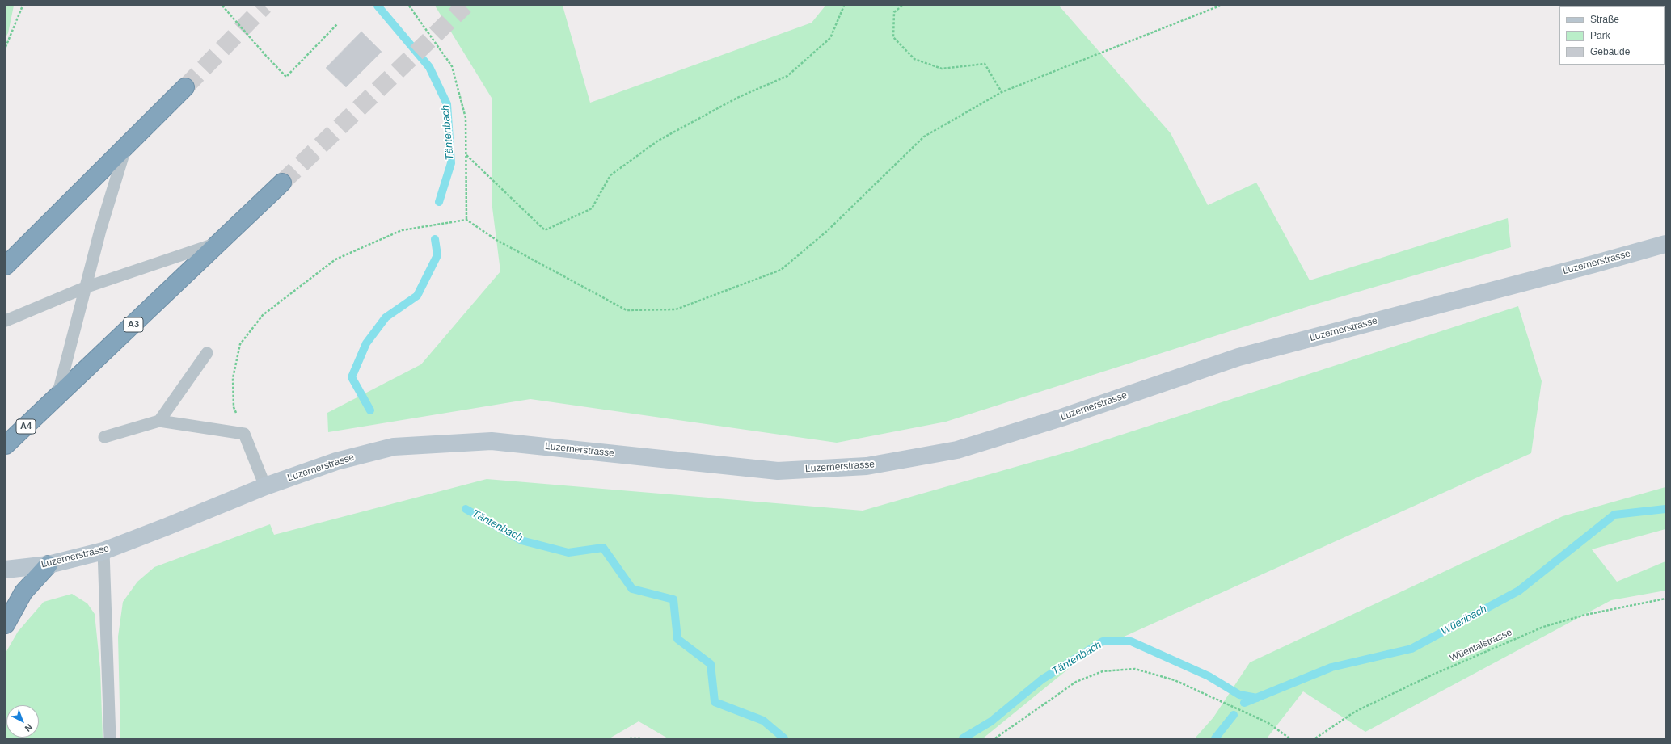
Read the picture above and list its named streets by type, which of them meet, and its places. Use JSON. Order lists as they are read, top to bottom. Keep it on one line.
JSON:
{"streets":{"highway":["A3","A4"],"main road":["Luzernerstrasse"],"path":["Wüeritalstrasse"]},"crossings":[["A3","A4"]],"water":["Täntenbach","Wüeribach"],"legend":["Straße","Park","Gebäude"],"north":"bottom right"}
